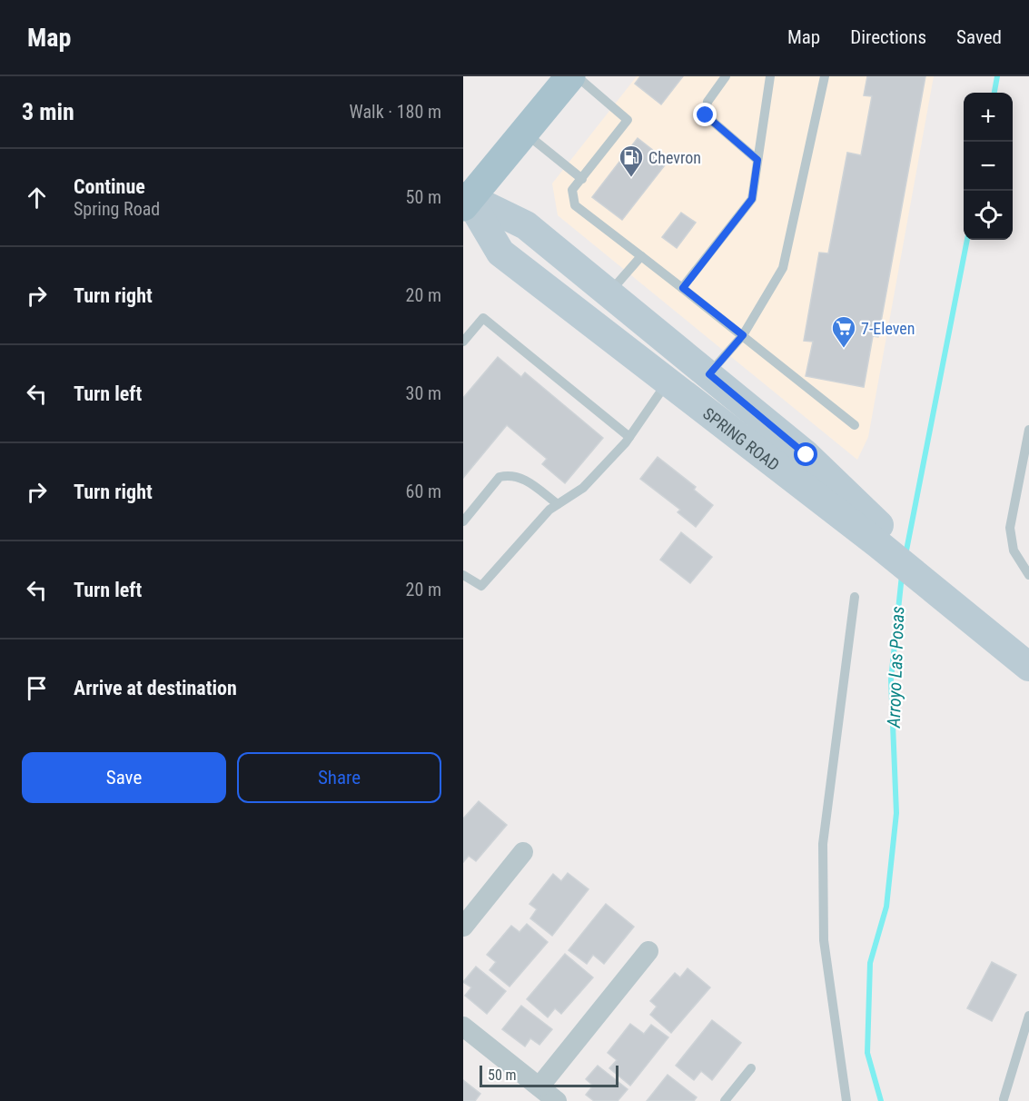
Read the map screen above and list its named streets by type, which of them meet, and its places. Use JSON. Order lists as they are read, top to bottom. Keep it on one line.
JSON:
{"streets":{"main road":["SPRING ROAD"]},"water":["Arroyo Las Posas"],"places":{"fuel station":["Chevron"],"supermarket":["7-Eleven"]},"scale_bar":"50 m","page":{"header":"Map","nav":["Map","Directions","Saved"],"heading":["3 min","Walk · 180 m"],"map_buttons":["+","−"],"list":[["Continue","Spring Road","50 m"],["Turn right","20 m"],["Turn left","30 m"],["Turn right","60 m"],["Turn left","20 m"],"Arrive at destination"],"buttons":["Save","Share"],"scale":"50 m"}}
